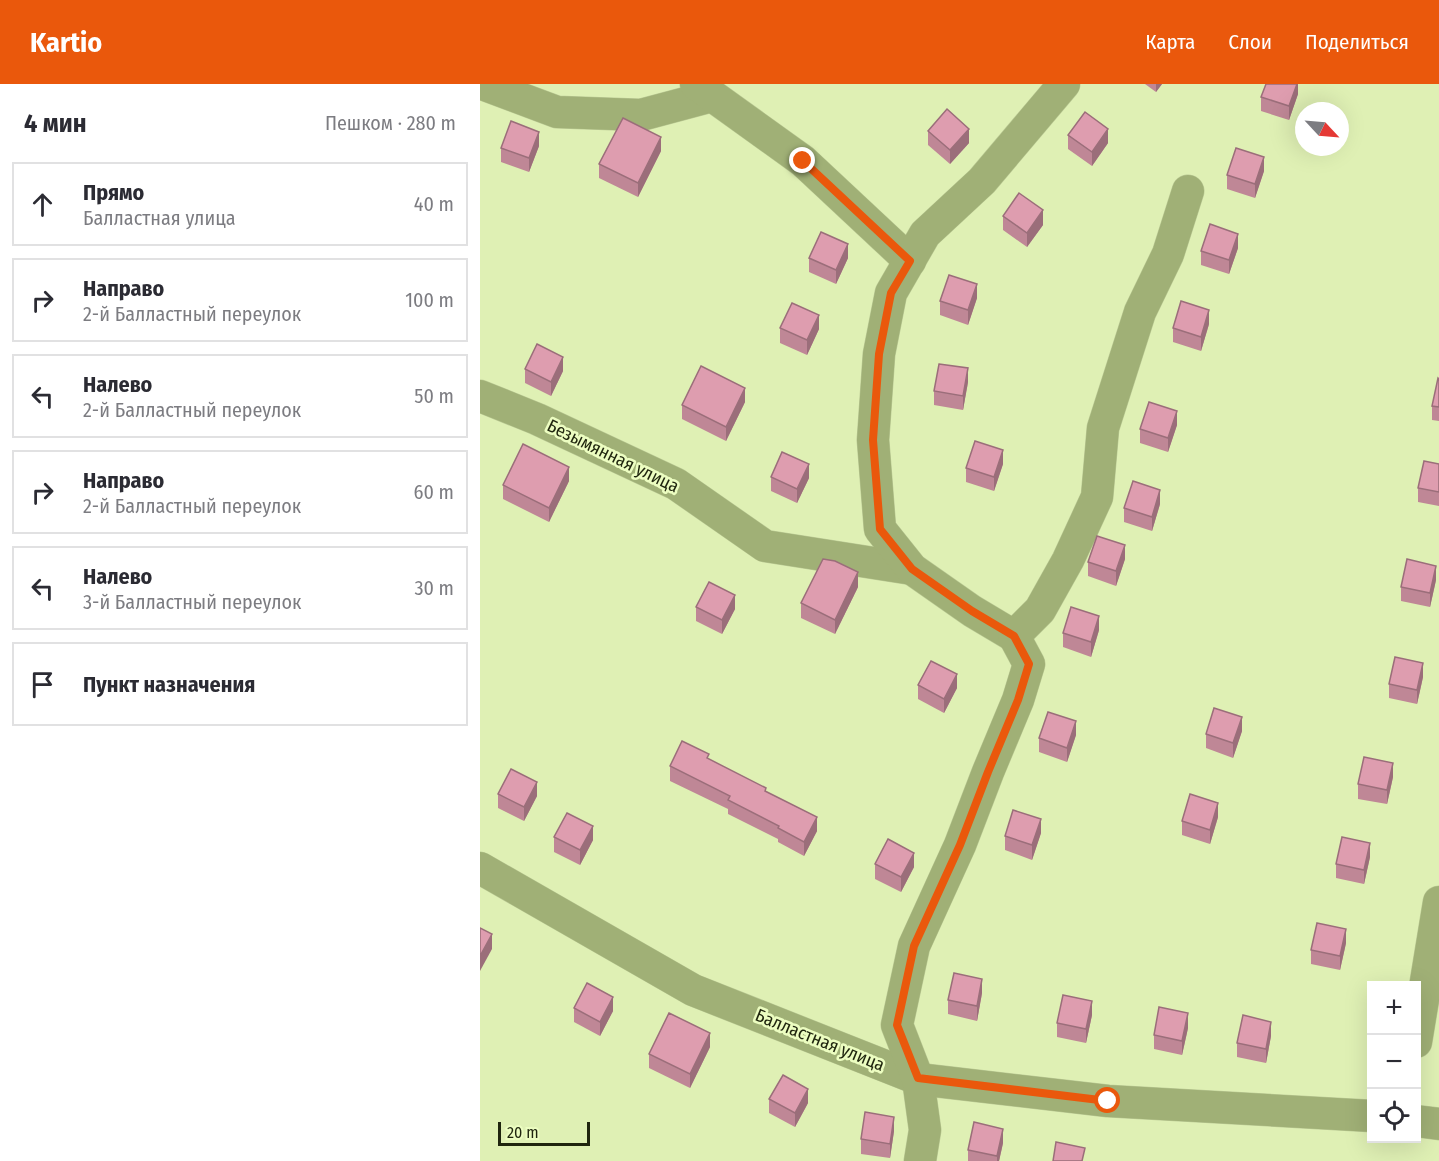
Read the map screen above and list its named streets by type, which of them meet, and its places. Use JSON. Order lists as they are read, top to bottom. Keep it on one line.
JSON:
{"streets":{"street":["Безымянная улица","Балластная улица"]},"scale_bar":"20 m","north":"bottom right","page":{"header":"Kartio","nav":["Карта","Слои","Поделиться"],"heading":["4 мин","Пешком · 280 m"],"list":[["Прямо","Балластная улица","40 m"],["Направо","2-й Балластный переулок","100 m"],["Налево","2-й Балластный переулок","50 m"],["Направо","2-й Балластный переулок","60 m"],["Налево","3-й Балластный переулок","30 m"],"Пункт назначения"],"map_buttons":["+","−"],"scale":"20 m"}}
